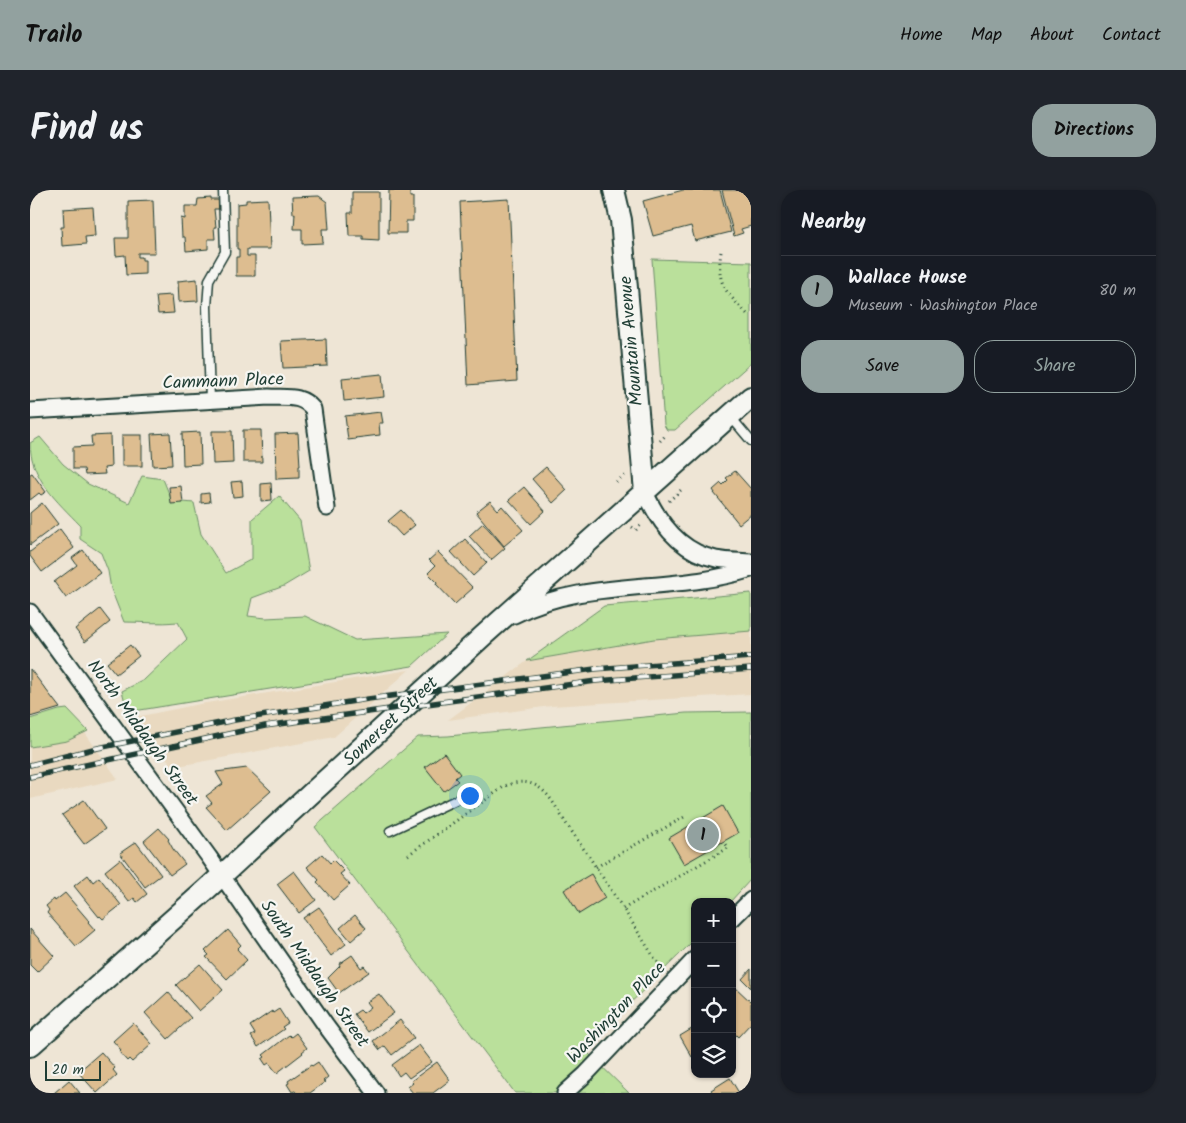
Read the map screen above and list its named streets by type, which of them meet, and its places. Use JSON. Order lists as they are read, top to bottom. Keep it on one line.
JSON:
{"streets":{"street":["Mountain Avenue","Cammann Place","Somerset Street","North Middaugh Street","South Middaugh Street","Washington Place"]},"crossings":[["Mountain Avenue","Somerset Street"],["Somerset Street","North Middaugh Street"],["Somerset Street","South Middaugh Street"],["North Middaugh Street","South Middaugh Street"]],"scale_bar":"20 m","page":{"header":"Trailo","nav":["Home","Map","About","Contact"],"title":"Find us","buttons":["Directions",["Save","Share"]],"heading":"Nearby","list":[{"mark":"1","name":"Wallace House","note":"Museum · Washington Place","value":"80 m"}],"pins":"1","map_buttons":["+","−"],"scale":"20 m"}}
